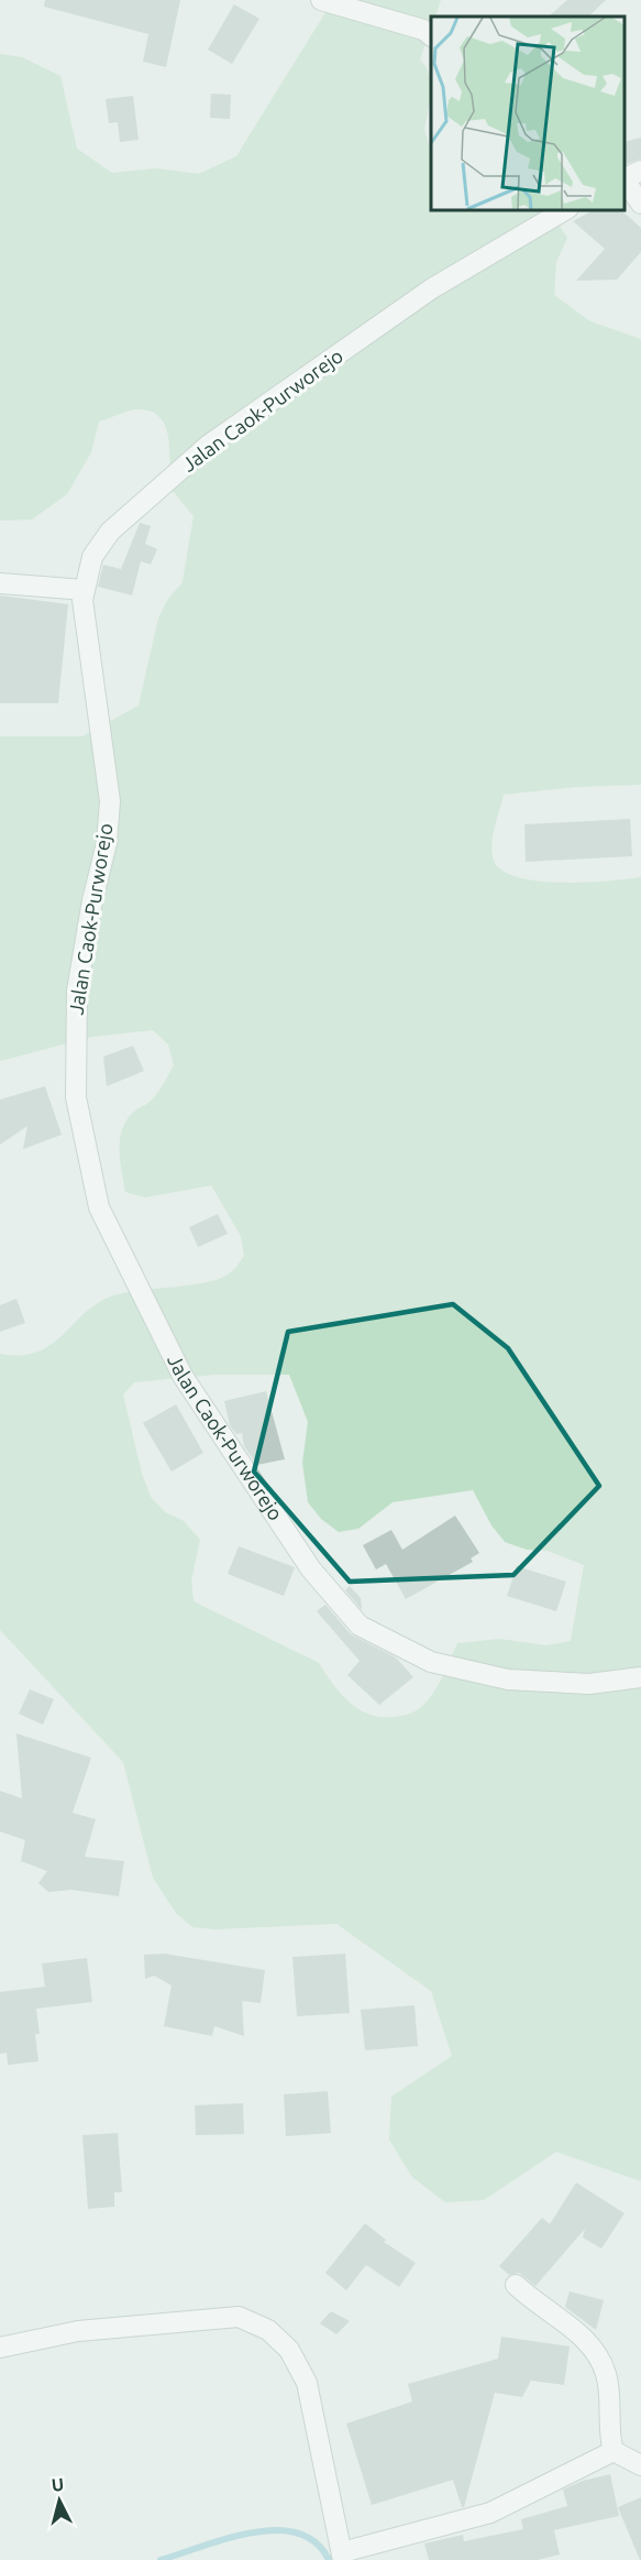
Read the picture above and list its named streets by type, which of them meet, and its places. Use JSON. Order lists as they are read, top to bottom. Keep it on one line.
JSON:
{"streets":{"street":["Jalan Caok-Purworejo"]},"north":"top"}
